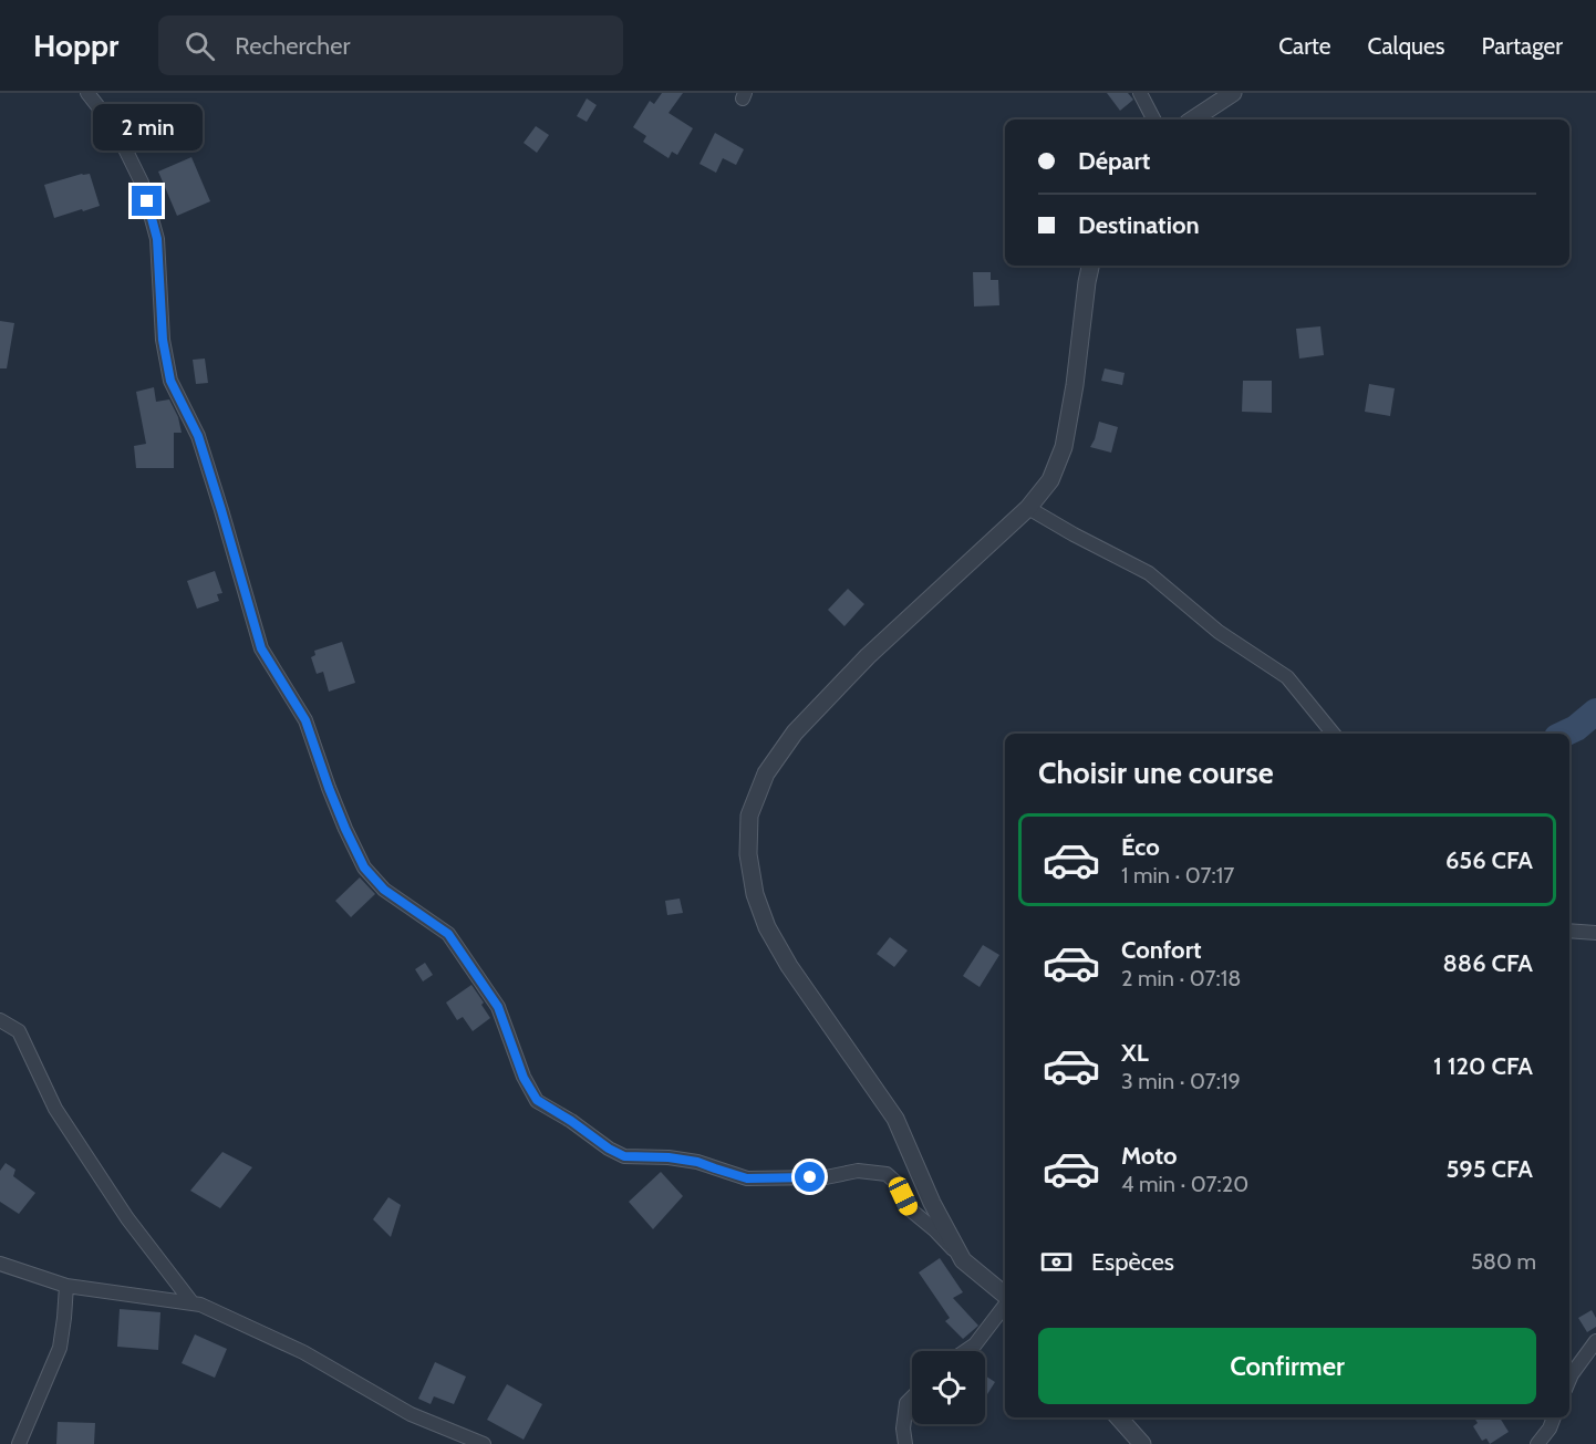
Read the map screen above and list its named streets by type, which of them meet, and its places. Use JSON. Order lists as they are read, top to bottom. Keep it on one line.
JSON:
{"page":{"header":"Hoppr","search":"Rechercher","nav":["Carte","Calques","Partager"],"bubble":"2 min","banner":["Départ","Destination"],"heading":"Choisir une course","list":[{"name":"Éco","note":"1 min · 07:17","value":"656 CFA"},{"name":"Confort","note":"2 min · 07:18","value":"886 CFA"},{"name":"XL","note":"3 min · 07:19","value":"1 120 CFA"},{"name":"Moto","note":"4 min · 07:20","value":"595 CFA"}],"pay":["Espèces","580 m"],"buttons":"Confirmer"}}
